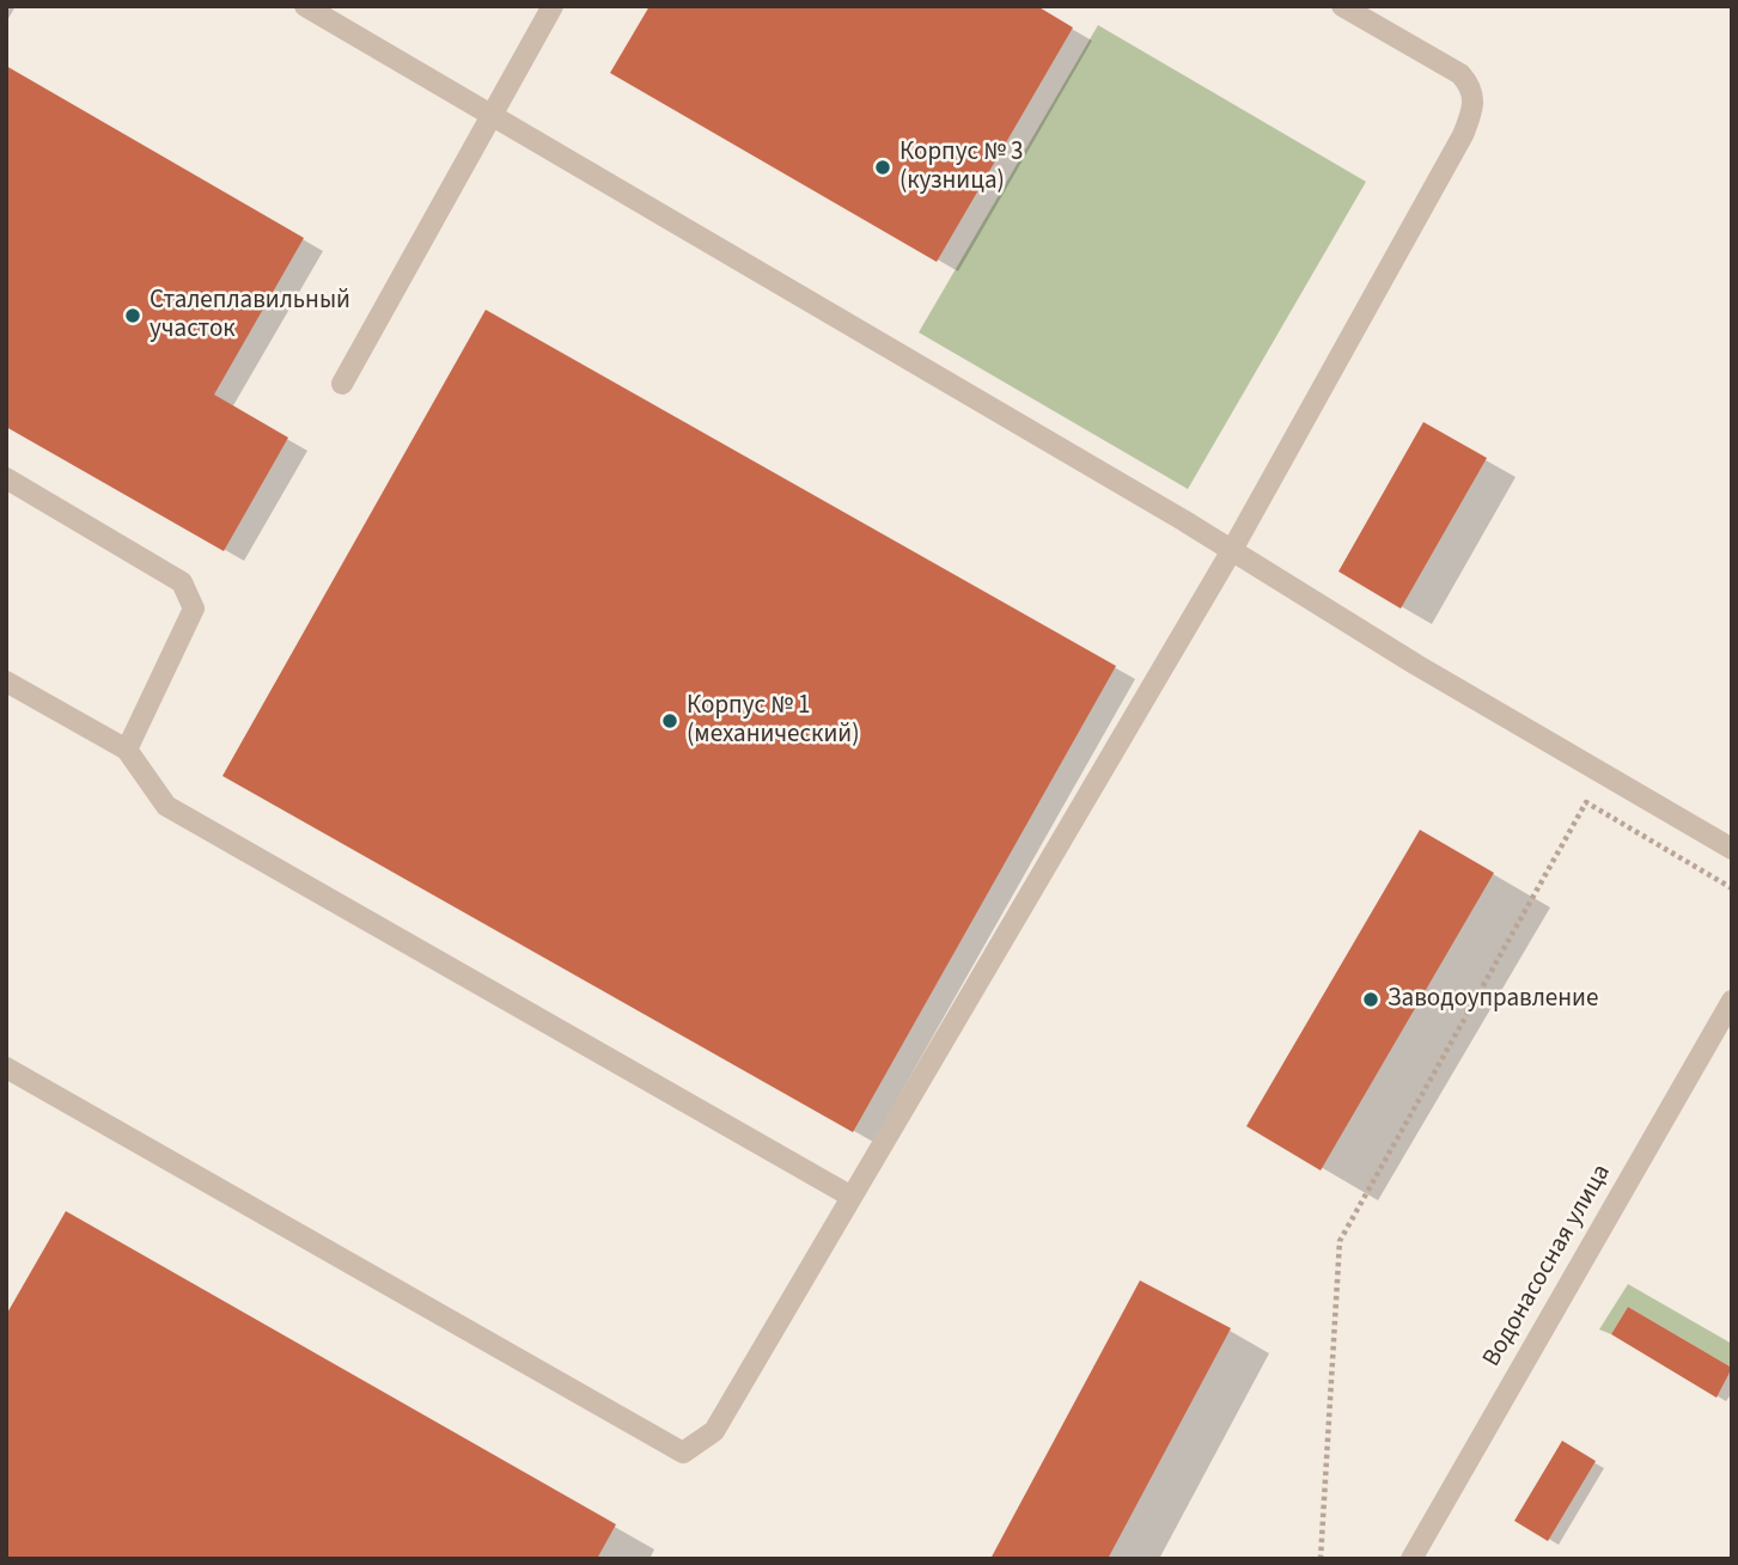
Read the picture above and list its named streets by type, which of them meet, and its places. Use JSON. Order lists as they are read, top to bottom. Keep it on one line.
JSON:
{"streets":{"street":["Водонасосная улица"]},"places":["Корпус № 3 (кузница)","Сталеплавильный участок","Корпус № 1 (механический)","Заводоуправление"]}
